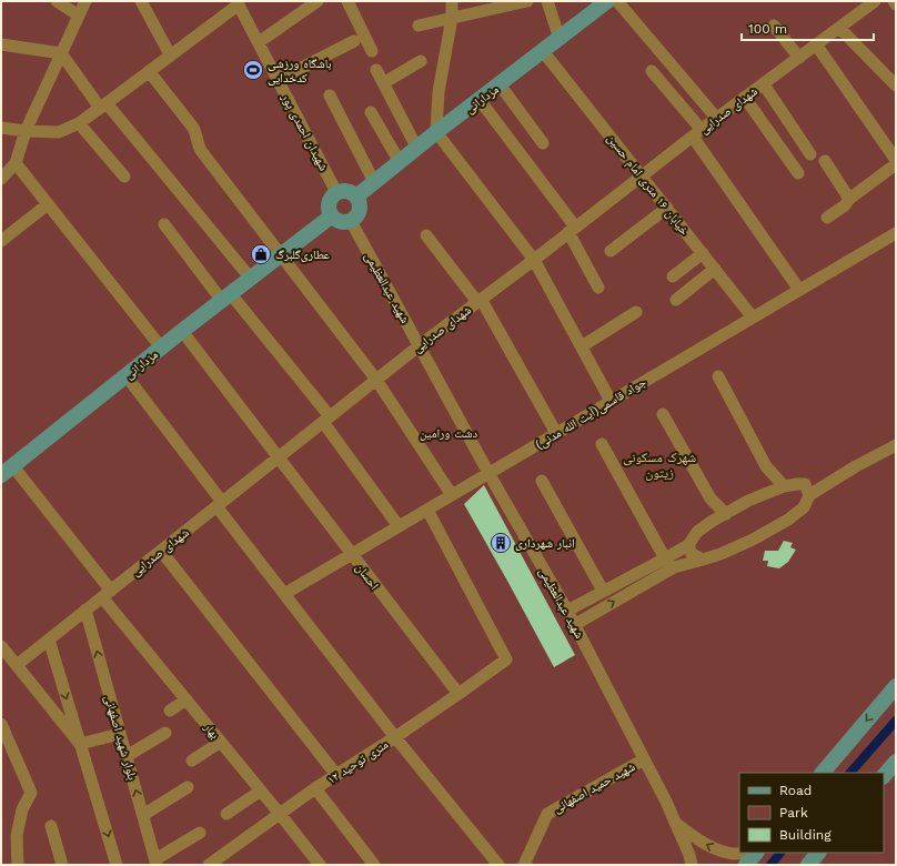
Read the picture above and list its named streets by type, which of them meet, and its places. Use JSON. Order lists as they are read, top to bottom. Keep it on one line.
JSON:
{"streets":{"main road":["مزدارانی"],"street":["شهدای صدرایی","شهیدان احمدی پور","خیابان ۱۶ متری امام حسین","شهید عبدالعظیمی","جواد قاسمی(آیت الله مدنی)","احسان","بهار","بلوار شهید اصفهانی","۱۲ متری توحید","شهید حمید اصفهانی"]},"crossings":[["مزدارانی","شهیدان احمدی پور"],["مزدارانی","خیابان ۱۶ متری امام حسین"],["مزدارانی","شهید عبدالعظیمی"],["مزدارانی","احسان"],["مزدارانی","بهار"],["شهدای صدرایی","خیابان ۱۶ متری امام حسین"],["شهدای صدرایی","شهید عبدالعظیمی"],["شهدای صدرایی","احسان"],["شهدای صدرایی","بهار"],["شهدای صدرایی","بلوار شهید اصفهانی"],["شهیدان احمدی پور","شهید عبدالعظیمی"],["خیابان ۱۶ متری امام حسین","جواد قاسمی(آیت الله مدنی)"],["شهید عبدالعظیمی","جواد قاسمی(آیت الله مدنی)"],["شهید عبدالعظیمی","شهید حمید اصفهانی"],["جواد قاسمی(آیت الله مدنی)","احسان"],["جواد قاسمی(آیت الله مدنی)","۱۲ متری توحید"],["احسان","۱۲ متری توحید"],["بهار","۱۲ متری توحید"]],"districts":["شهرک مسکونی زیتون"],"parks":["دشت ورامین"],"places":{"sports":["باشگاه ورزشی کدخدایی"],"shop":["عطاری‌گلبرگ"],"building":["انبار شهرداری"]},"legend":["Road","Park","Building"],"scale_bar":"100 m"}
